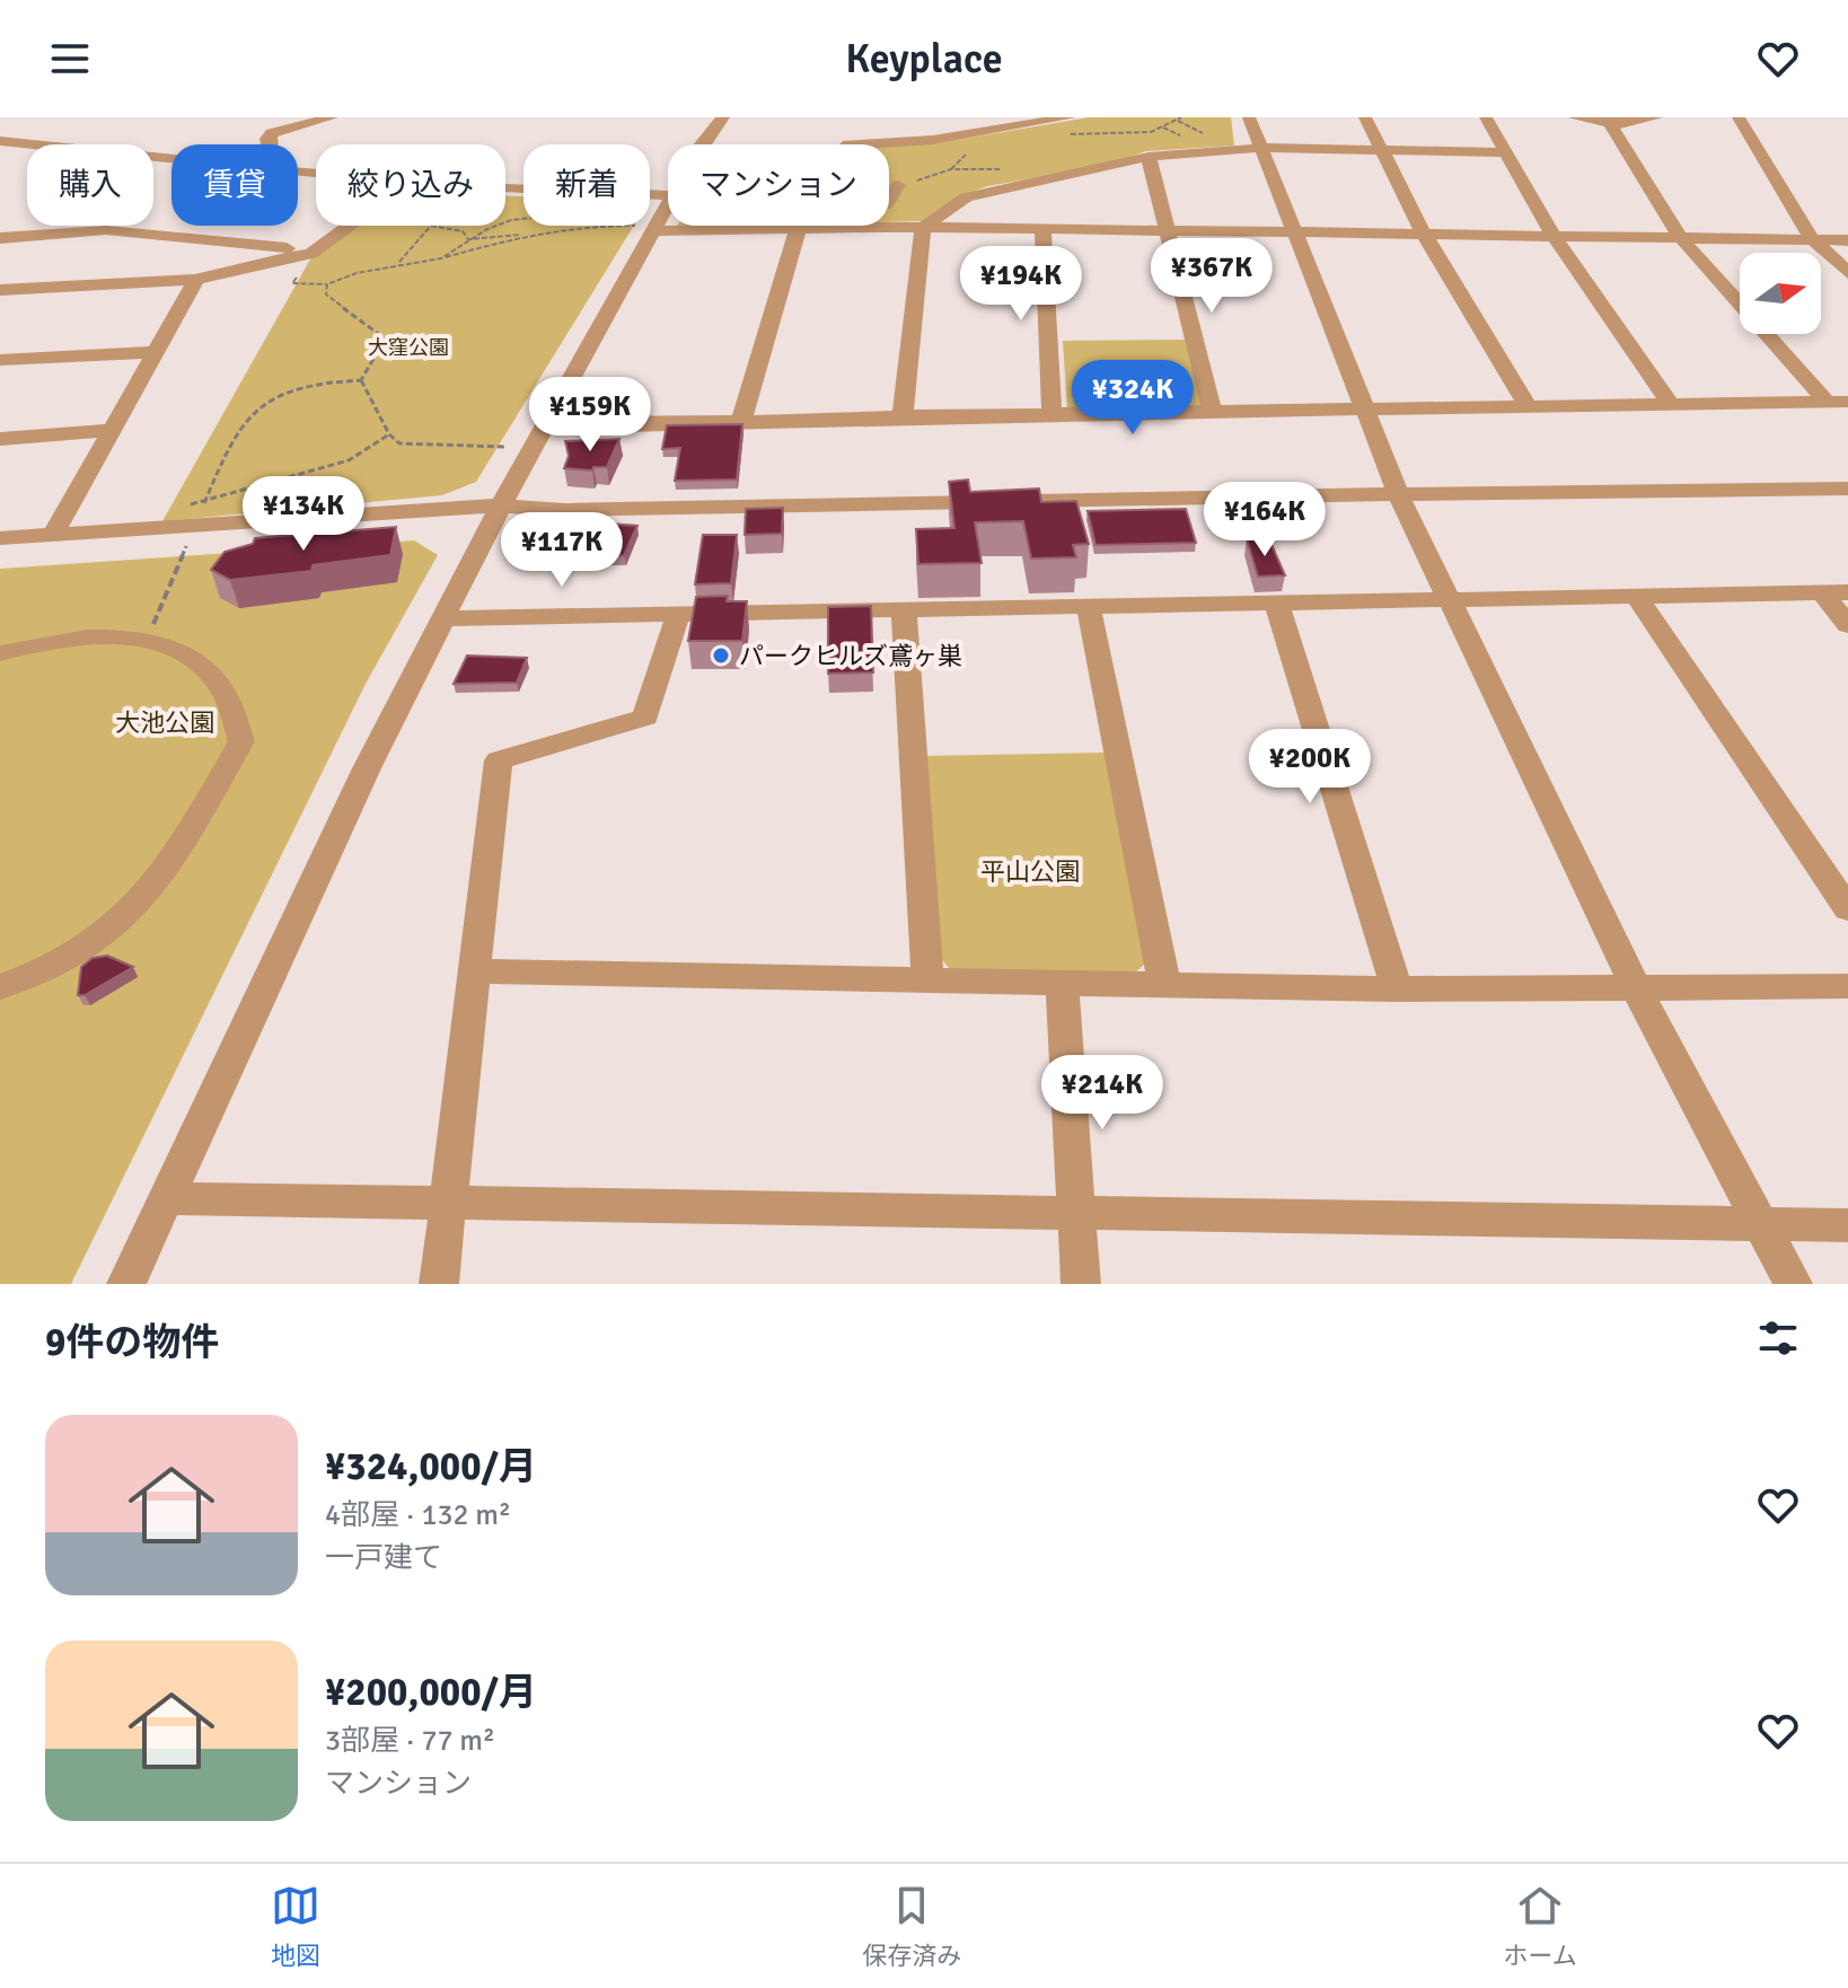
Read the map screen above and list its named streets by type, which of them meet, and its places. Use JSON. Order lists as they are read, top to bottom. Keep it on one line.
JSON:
{"parks":["大窪公園","大池公園","平山公園"],"places":["パークヒルズ鳶ヶ巣"],"north":"right","page":{"header":"Keyplace","chip":["購入","賃貸","絞り込み","新着","マンション"],"price":["¥367K","¥194K","¥324K","¥159K","¥134K","¥164K","¥117K","¥200K","¥214K"],"heading":"9件の物件","list":[{"name":"¥324,000/月","note":"4部屋 · 132 m² · 一戸建て"},{"name":"¥200,000/月","note":"3部屋 · 77 m² · マンション"}],"tabs":["地図","保存済み","ホーム"]}}
